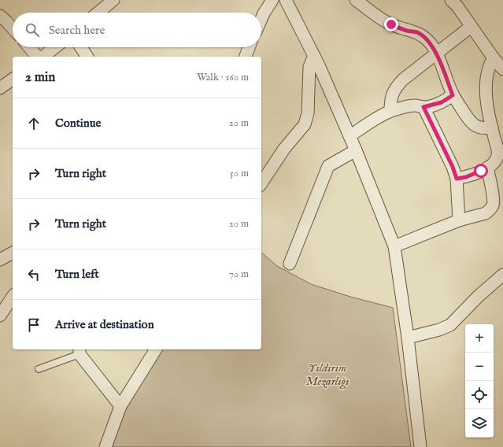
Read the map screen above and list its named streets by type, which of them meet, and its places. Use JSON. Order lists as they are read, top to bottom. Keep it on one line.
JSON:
{"parks":["Yıldırım Mezarlığı"],"page":{"search":"Search here","heading":["2 min","Walk · 160 m"],"list":[["Continue","20 m"],["Turn right","50 m"],["Turn right","20 m"],["Turn left","70 m"],"Arrive at destination"],"map_buttons":["+","−"]}}
